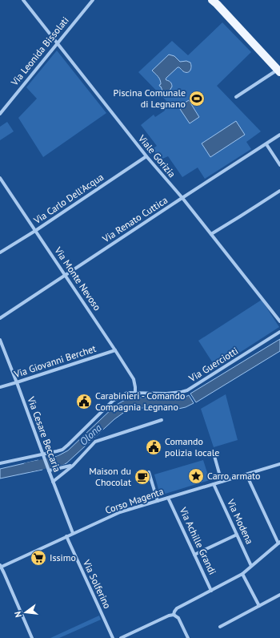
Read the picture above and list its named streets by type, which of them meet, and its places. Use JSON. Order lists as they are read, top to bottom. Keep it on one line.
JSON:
{"streets":{"street":["Via Leonida Bissolati","Viale Gorizia","Via Carlo Dell'Acqua","Via Renato Cuttica","Via Monte Nevoso","Via Giovanni Berchet","Via Guerciotti","Via Cesare Beccaria","Corso Magenta","Via Modena","Via Achille Grandi","Via Solferino"]},"crossings":[["Via Leonida Bissolati","Viale Gorizia"],["Viale Gorizia","Via Carlo Dell'Acqua"],["Viale Gorizia","Via Renato Cuttica"],["Via Carlo Dell'Acqua","Via Monte Nevoso"],["Via Renato Cuttica","Via Monte Nevoso"],["Via Monte Nevoso","Via Giovanni Berchet"],["Via Monte Nevoso","Via Guerciotti"],["Via Giovanni Berchet","Via Cesare Beccaria"],["Via Guerciotti","Via Cesare Beccaria"],["Via Cesare Beccaria","Corso Magenta"],["Corso Magenta","Via Modena"],["Corso Magenta","Via Achille Grandi"],["Corso Magenta","Via Solferino"]],"water":["Olona"],"places":{"sports":["Piscina Comunale di Legnano"],"public building":["Carabinieri - Comando Compagnia Legnano","Comando polizia locale"],"place":["Carro armato"],"cafe":["Maison du Chocolat"],"supermarket":["Issimo"]},"north":"left"}
